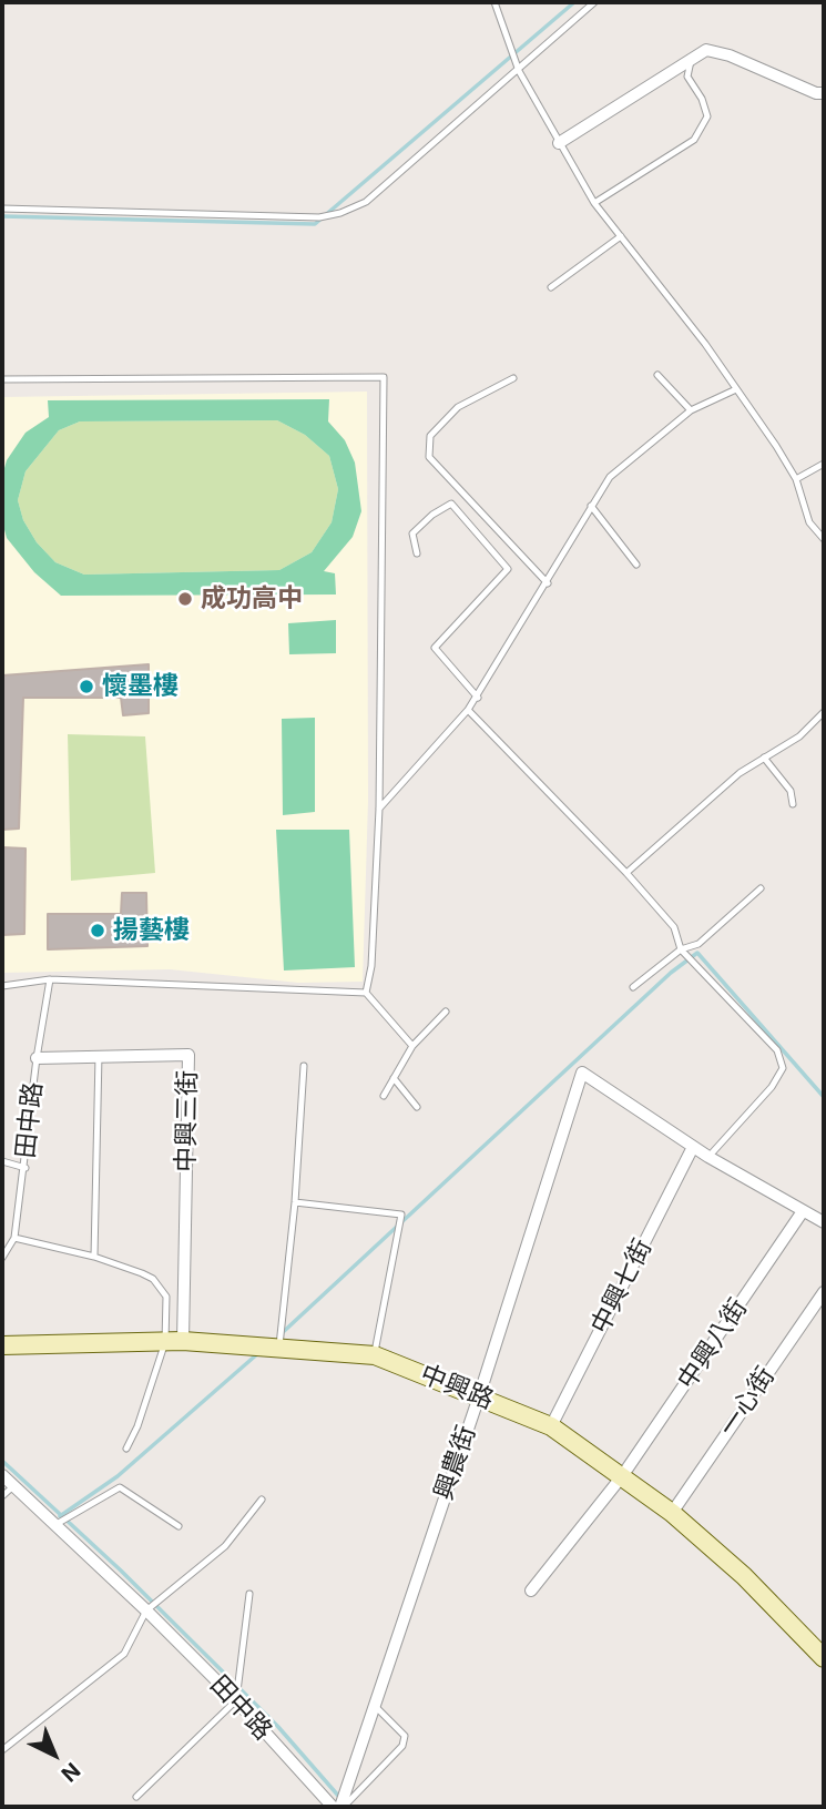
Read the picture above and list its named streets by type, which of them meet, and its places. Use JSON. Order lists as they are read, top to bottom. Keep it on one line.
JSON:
{"streets":{"street":["田中路","中興三街","中興七街","中興八街","中興路","一心街","興農街"]},"crossings":[["田中路","中興三街"],["中興三街","中興路"],["中興七街","中興路"],["中興七街","興農街"],["中興八街","中興路"],["中興路","一心街"],["中興路","興農街"]],"places":["成功高中","懷墨樓","揚藝樓"],"north":"bottom right"}
